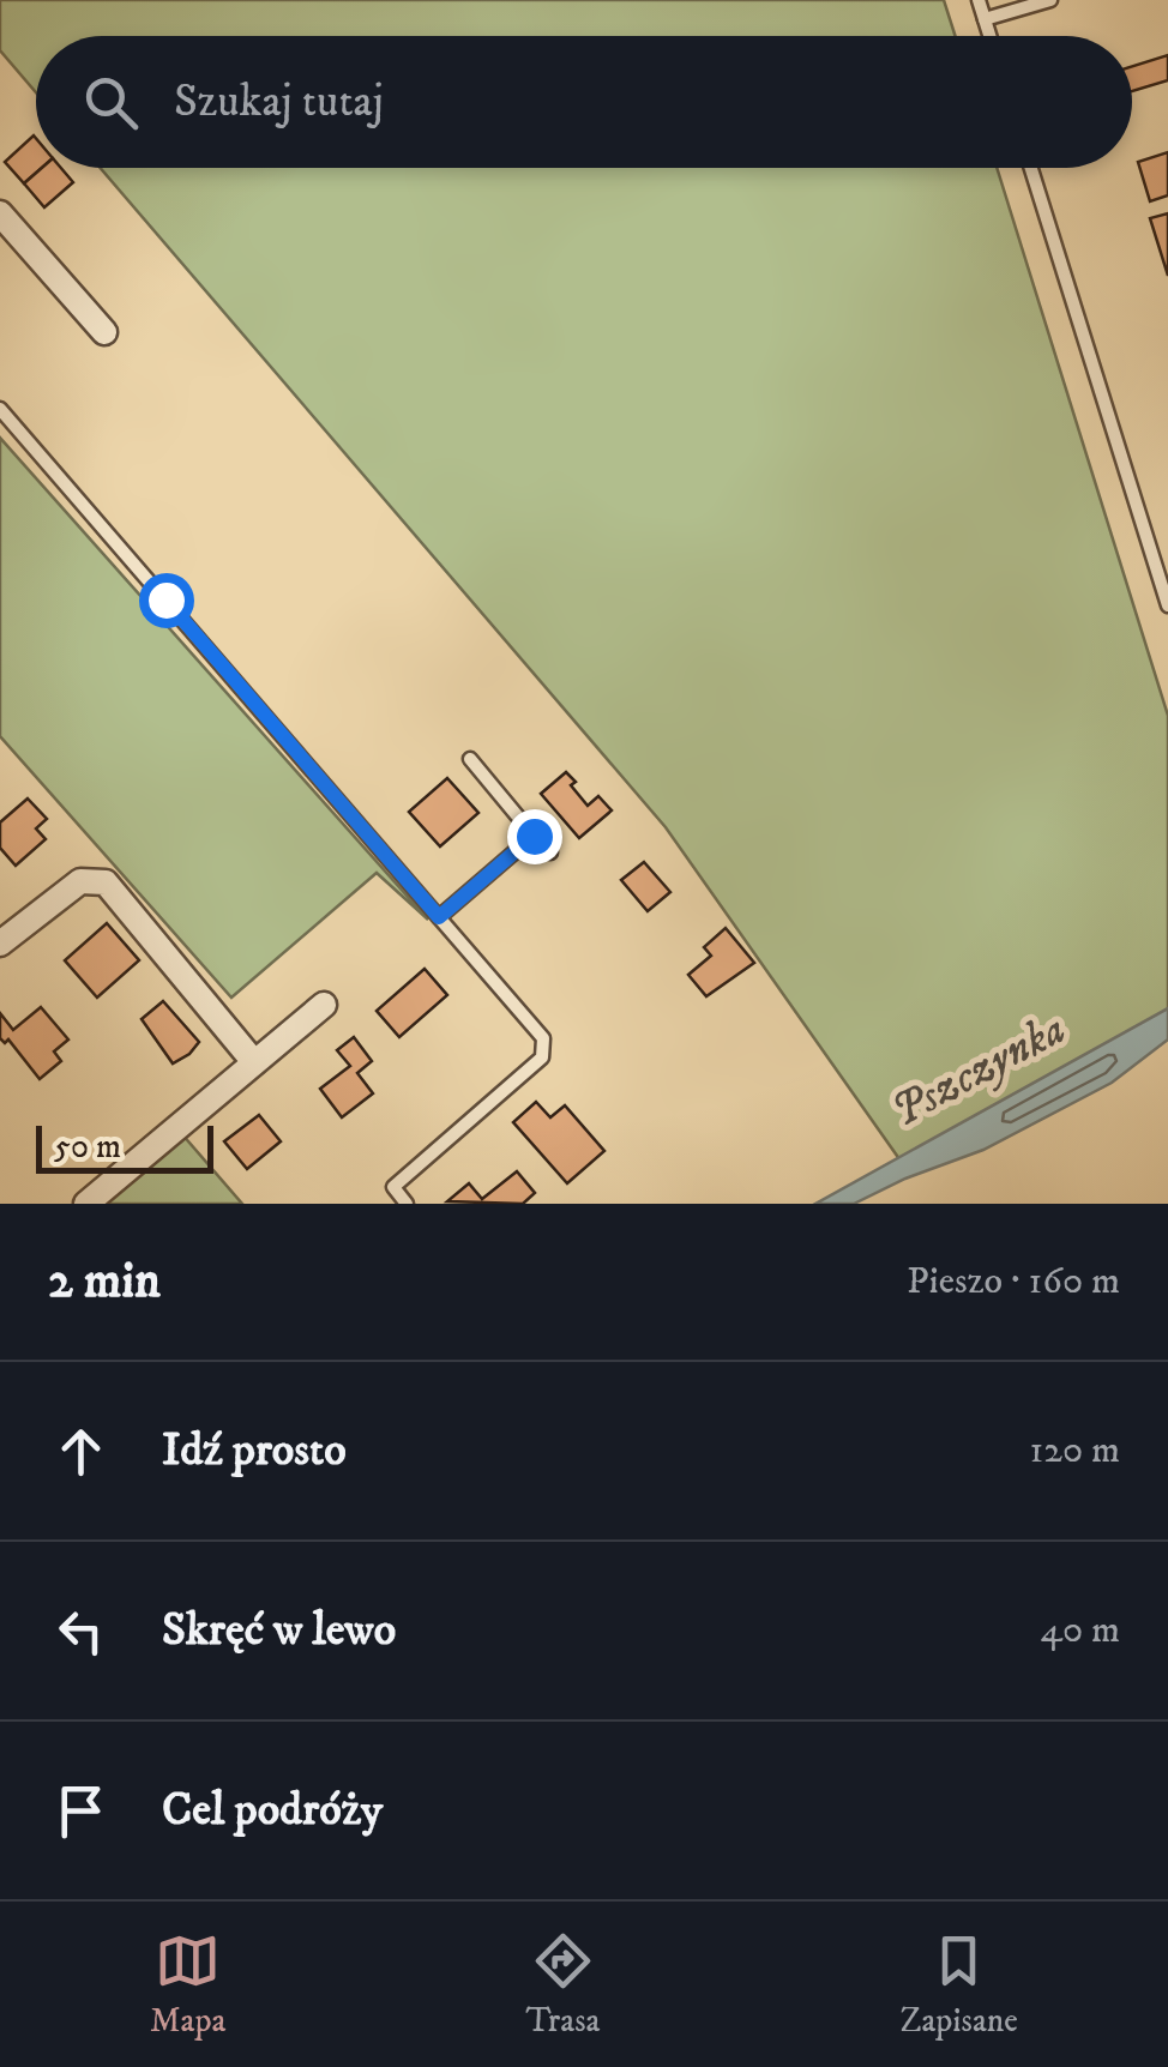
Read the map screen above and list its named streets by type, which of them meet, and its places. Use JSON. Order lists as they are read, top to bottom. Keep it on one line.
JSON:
{"water":["Pszczynka"],"scale_bar":"50 m","page":{"search":"Szukaj tutaj","scale":"50 m","heading":["2 min","Pieszo · 160 m"],"list":[["Idź prosto","120 m"],["Skręć w lewo","40 m"],"Cel podróży"],"nav":["Mapa","Trasa","Zapisane"]}}
